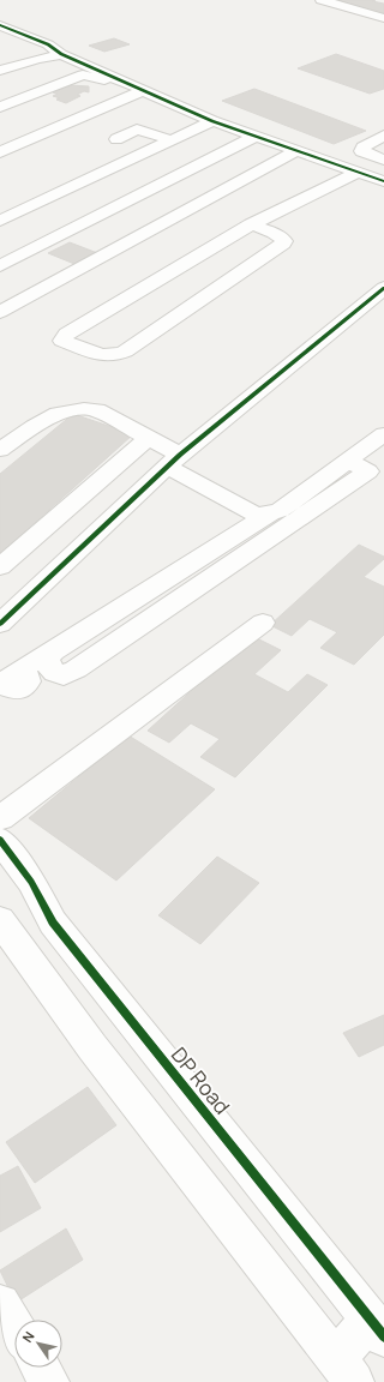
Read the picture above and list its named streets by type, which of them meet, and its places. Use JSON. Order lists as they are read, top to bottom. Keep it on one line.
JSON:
{"streets":{"street":["DP Road"]},"north":"top left"}
